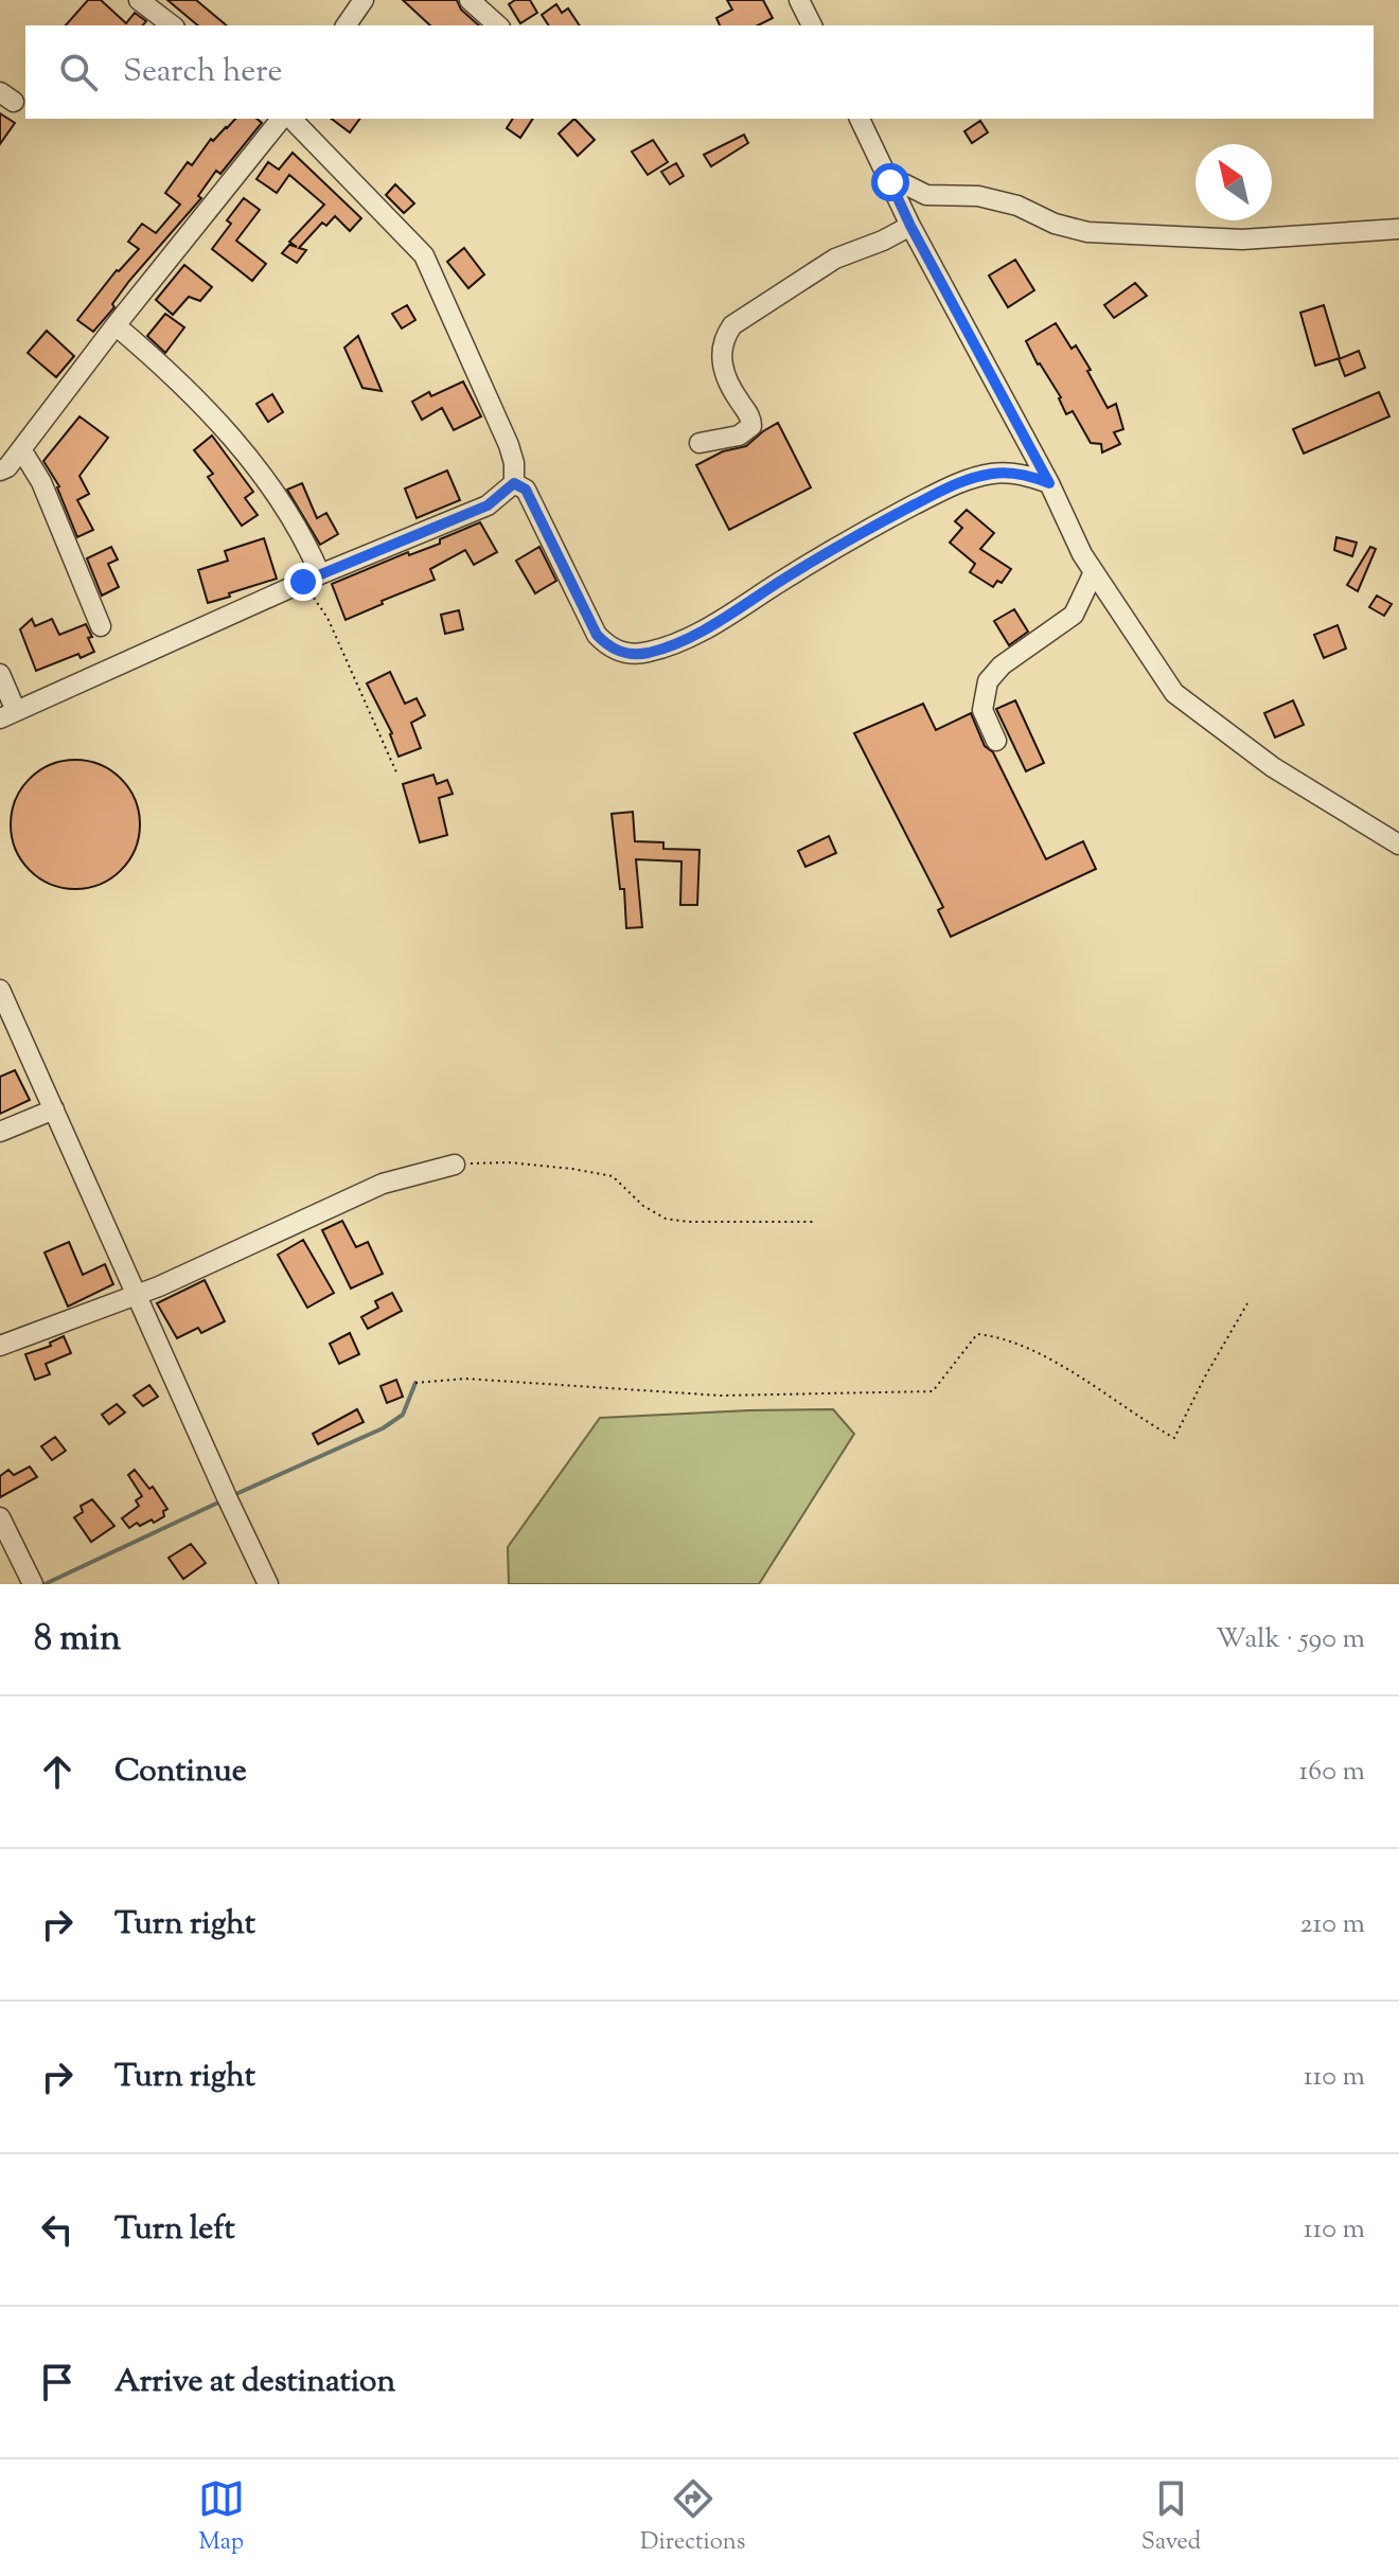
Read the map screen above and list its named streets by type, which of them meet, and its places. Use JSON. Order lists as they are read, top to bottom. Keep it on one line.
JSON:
{"north":"top left","page":{"search":"Search here","heading":["8 min","Walk · 590 m"],"list":[["Continue","160 m"],["Turn right","210 m"],["Turn right","110 m"],["Turn left","110 m"],"Arrive at destination"],"nav":["Map","Directions","Saved"]}}
